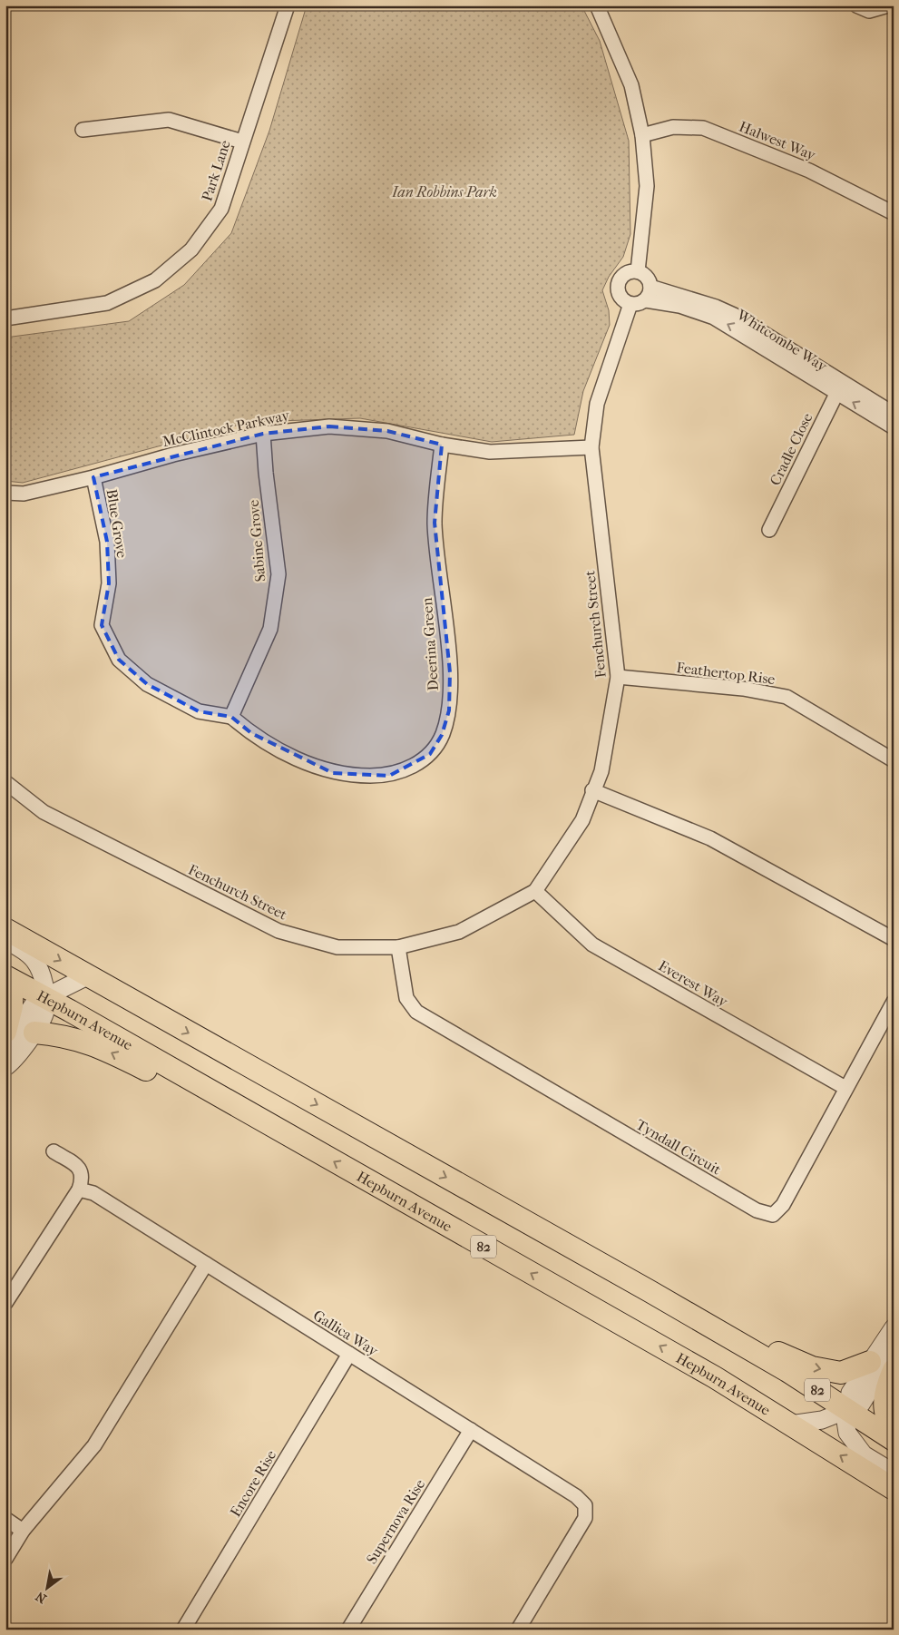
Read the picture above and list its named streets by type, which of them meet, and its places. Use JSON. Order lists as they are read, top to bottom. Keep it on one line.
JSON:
{"streets":{"main road":["Hepburn Avenue","82"],"street":["Halwest Way","Park Lane","Whitcombe Way","McClintock Parkway","Cradle Close","Blue Grove","Sabine Grove","Fenchurch Street","Deerina Green","Feathertop Rise","Everest Way","Tyndall Circuit","Gallica Way","Encore Rise","Supernova Rise"]},"crossings":[["Whitcombe Way","Cradle Close"],["Whitcombe Way","Fenchurch Street"],["McClintock Parkway","Blue Grove"],["McClintock Parkway","Sabine Grove"],["McClintock Parkway","Fenchurch Street"],["McClintock Parkway","Deerina Green"],["Blue Grove","Sabine Grove"],["Blue Grove","Deerina Green"],["Sabine Grove","Deerina Green"],["Fenchurch Street","Feathertop Rise"],["Fenchurch Street","Everest Way"],["Fenchurch Street","Tyndall Circuit"],["Everest Way","Tyndall Circuit"],["Gallica Way","Encore Rise"],["Gallica Way","Supernova Rise"]],"parks":["Ian Robbins Park"],"north":"bottom left"}
